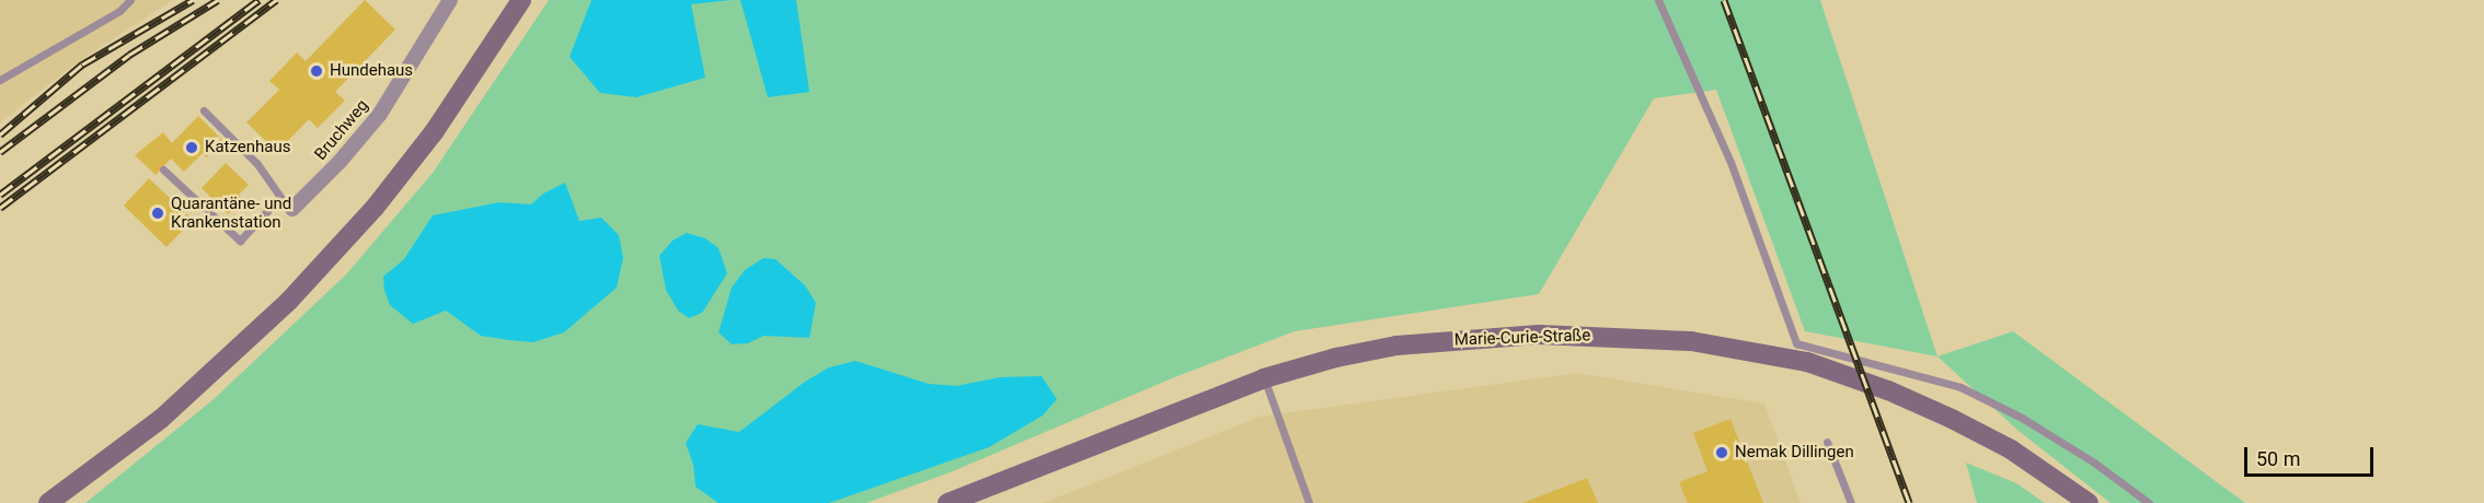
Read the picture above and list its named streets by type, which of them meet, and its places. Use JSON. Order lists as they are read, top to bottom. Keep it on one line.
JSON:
{"streets":{"main road":["Marie-Curie-Straße"],"street":["Bruchweg"]},"places":["Hundehaus","Katzenhaus","Quarantäne- und Krankenstation","Nemak Dillingen"],"scale_bar":"50 m"}
